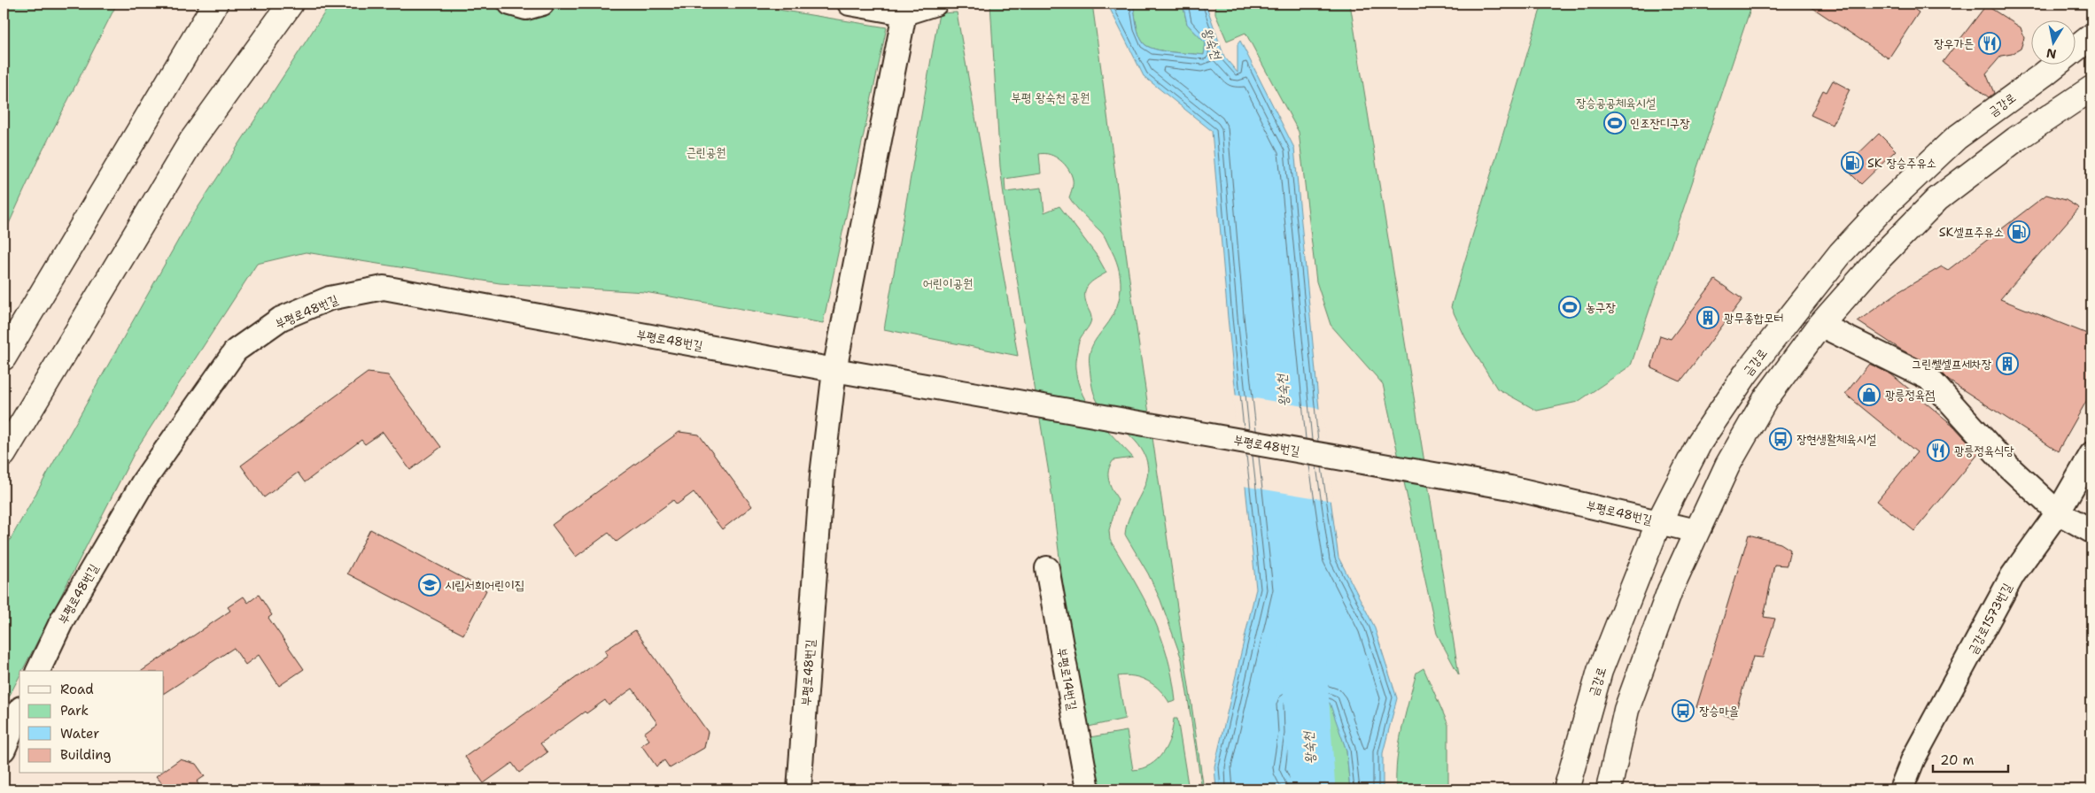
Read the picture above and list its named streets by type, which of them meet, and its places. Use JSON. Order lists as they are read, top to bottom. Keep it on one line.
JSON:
{"streets":{"main road":["금강로"],"street":["부평로48번길","금강로1573번길","부평로14번길"]},"crossings":[["금강로","부평로48번길"]],"water":["왕숙천"],"parks":["부평 왕숙천 공원","장승공공체육시설","근린공원","어린이공원"],"places":{"restaurant":["장우가든","광릉정육식당"],"sports":["인조잔디구장","농구장"],"fuel station":["SK 장승주유소","SK셀프주유소"],"building":["광무종합모터","그린쎌셀프세차장"],"shop":["광릉정육점"],"bus stop":["장현생활체육시설","장승마을"],"school or university":["시립서희어린이집"]},"legend":["Road","Park","Water","Building"],"scale_bar":"20 m","north":"bottom"}
